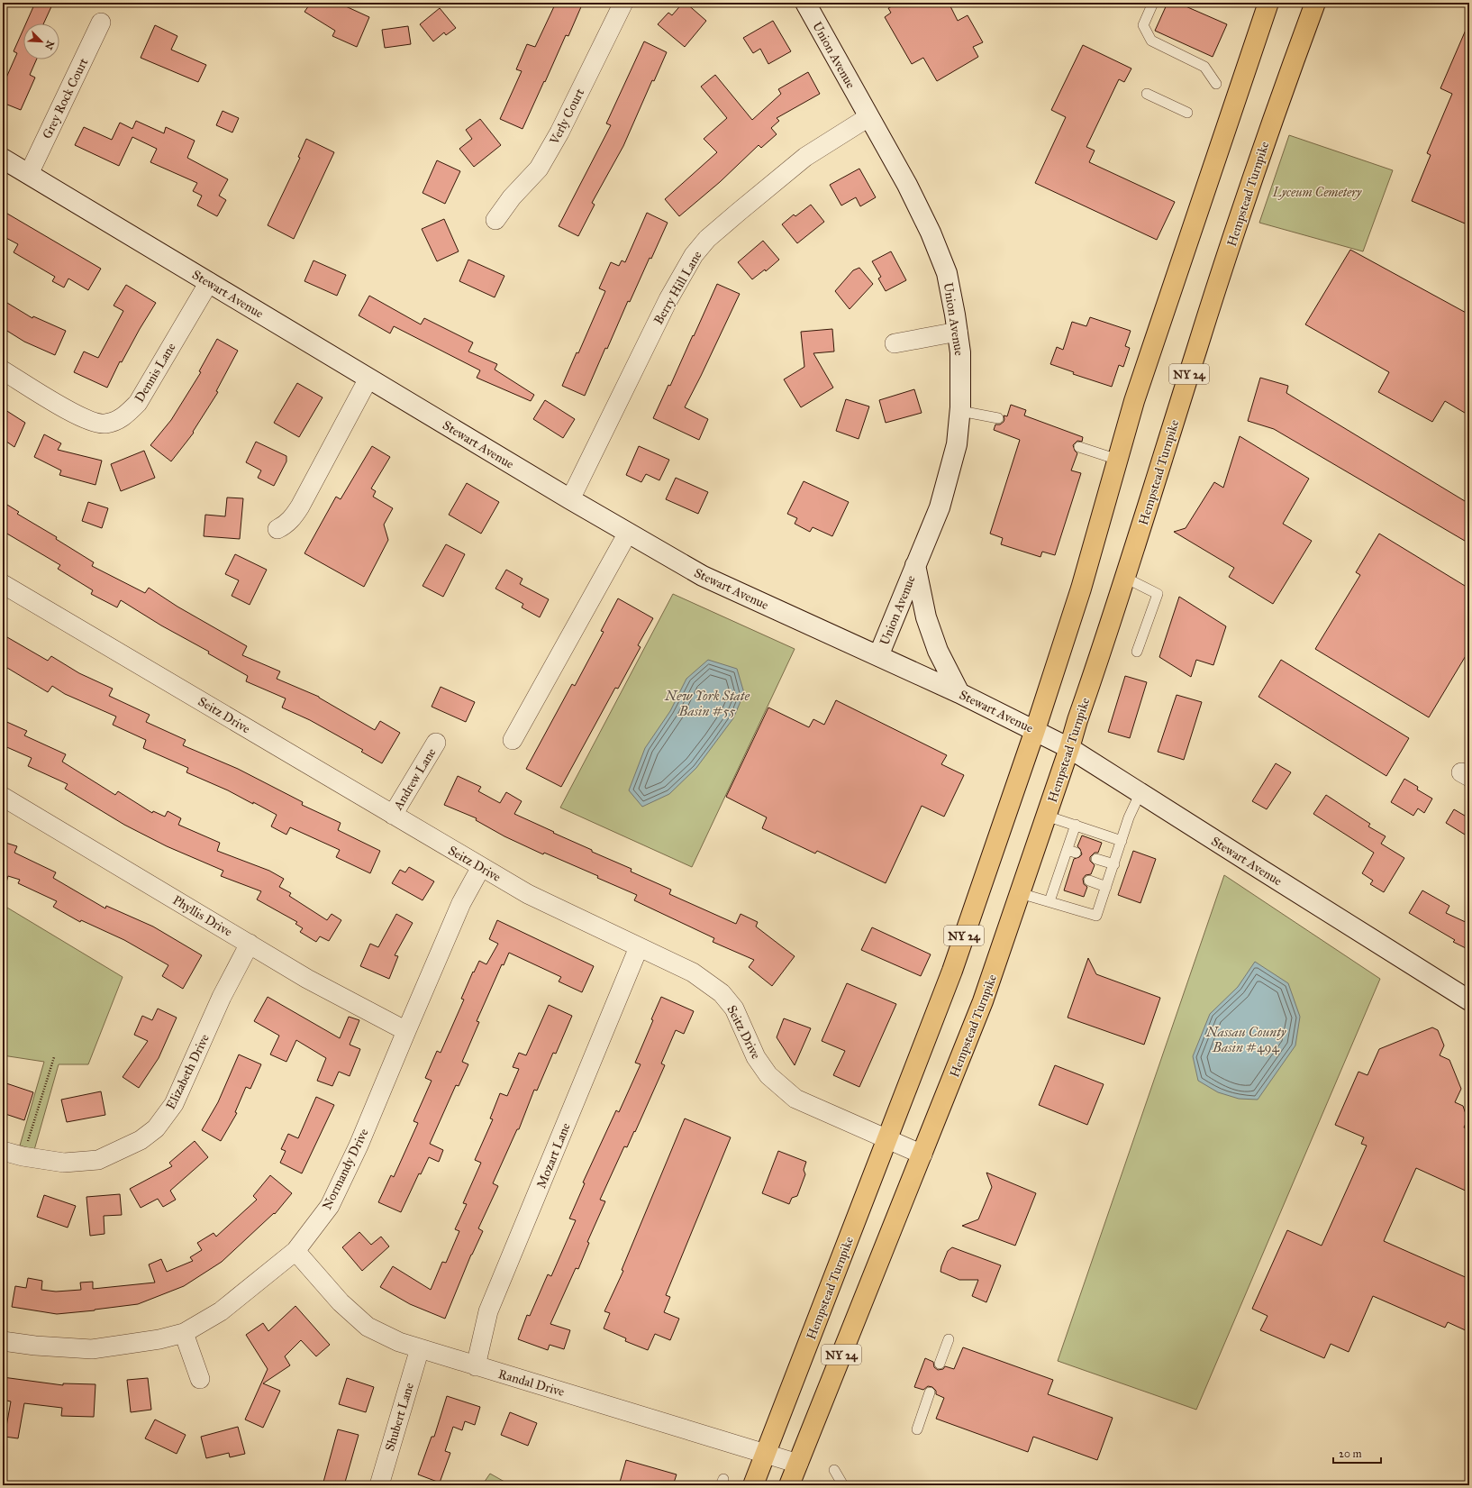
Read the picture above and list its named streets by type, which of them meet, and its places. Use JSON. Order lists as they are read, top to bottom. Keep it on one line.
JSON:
{"streets":{"main road":["Union Avenue","Hempstead Turnpike","Stewart Avenue","NY 24"],"street":["Grey Rock Court","Verly Court","Berry Hill Lane","Dennis Lane","Seitz Drive","Andrew Lane","Phyllis Drive","Elizabeth Drive","Mozart Lane","Normandy Drive","Randal Drive","Shubert Lane"]},"crossings":[["Union Avenue","Berry Hill Lane"],["Union Avenue","Stewart Avenue"],["Grey Rock Court","Stewart Avenue"],["Hempstead Turnpike","Stewart Avenue"],["Hempstead Turnpike","Seitz Drive"],["Hempstead Turnpike","Randal Drive"],["Berry Hill Lane","Stewart Avenue"],["Stewart Avenue","Dennis Lane"],["Seitz Drive","Andrew Lane"],["Seitz Drive","Mozart Lane"],["Seitz Drive","Normandy Drive"],["Phyllis Drive","Elizabeth Drive"],["Phyllis Drive","Normandy Drive"],["Mozart Lane","Randal Drive"],["Normandy Drive","Randal Drive"],["Randal Drive","Shubert Lane"]],"water":["New York State Basin #55","Nassau County Basin #494"],"parks":["Lyceum Cemetery"],"scale_bar":"20 m","north":"bottom right"}
